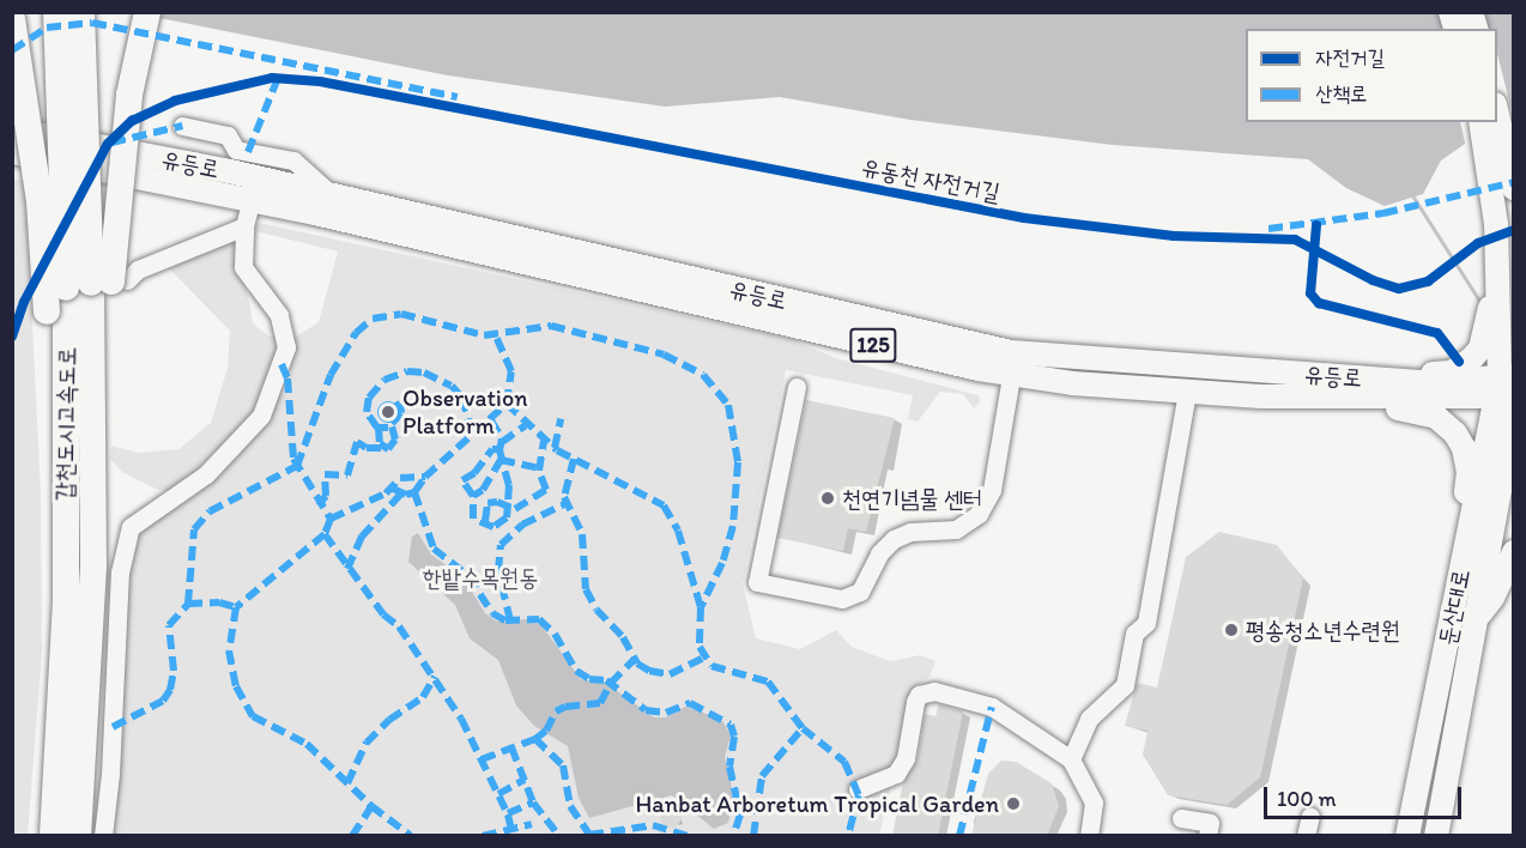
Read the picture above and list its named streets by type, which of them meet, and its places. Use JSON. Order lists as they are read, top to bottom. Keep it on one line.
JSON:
{"streets":{"highway":["갑천도시고속도로"],"main road":["유등로","125","둔산대로"],"cycle path":["유동천 자전거길"]},"crossings":[["유등로","둔산대로"]],"parks":["한밭수목원동"],"places":["Observation Platform","천연기념물 센터","평송청소년수련원","Hanbat Arboretum Tropical Garden"],"legend":["자전거길","산책로"],"scale_bar":"100 m"}
